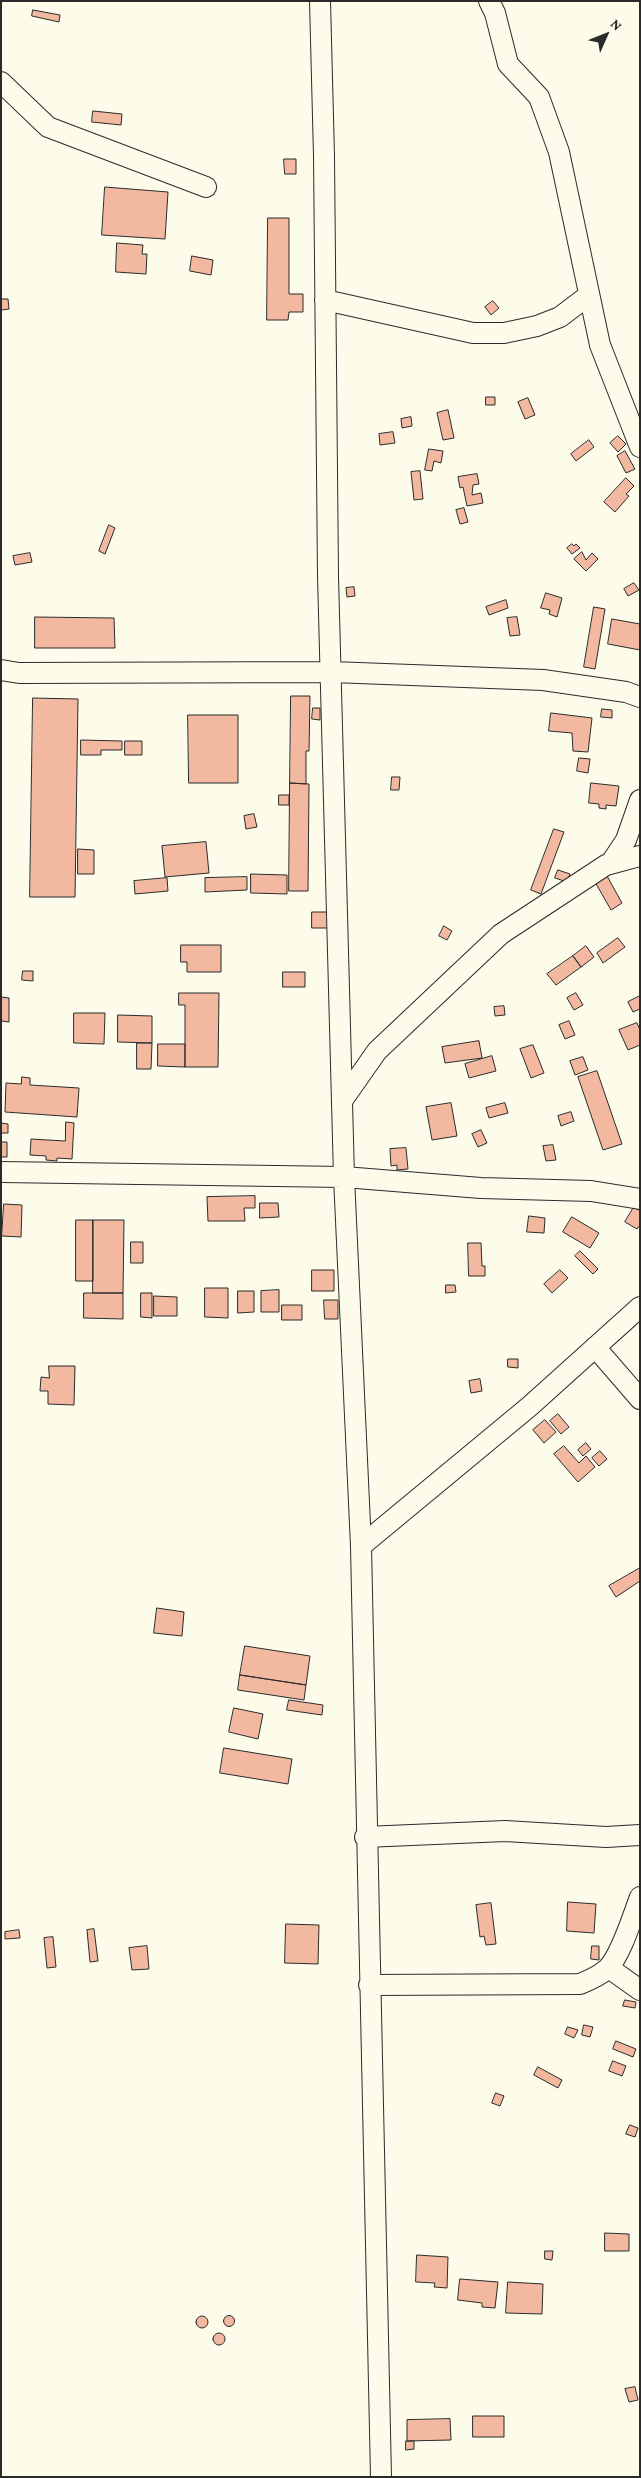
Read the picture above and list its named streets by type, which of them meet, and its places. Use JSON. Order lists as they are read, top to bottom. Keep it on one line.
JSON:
{"north":"top right"}
